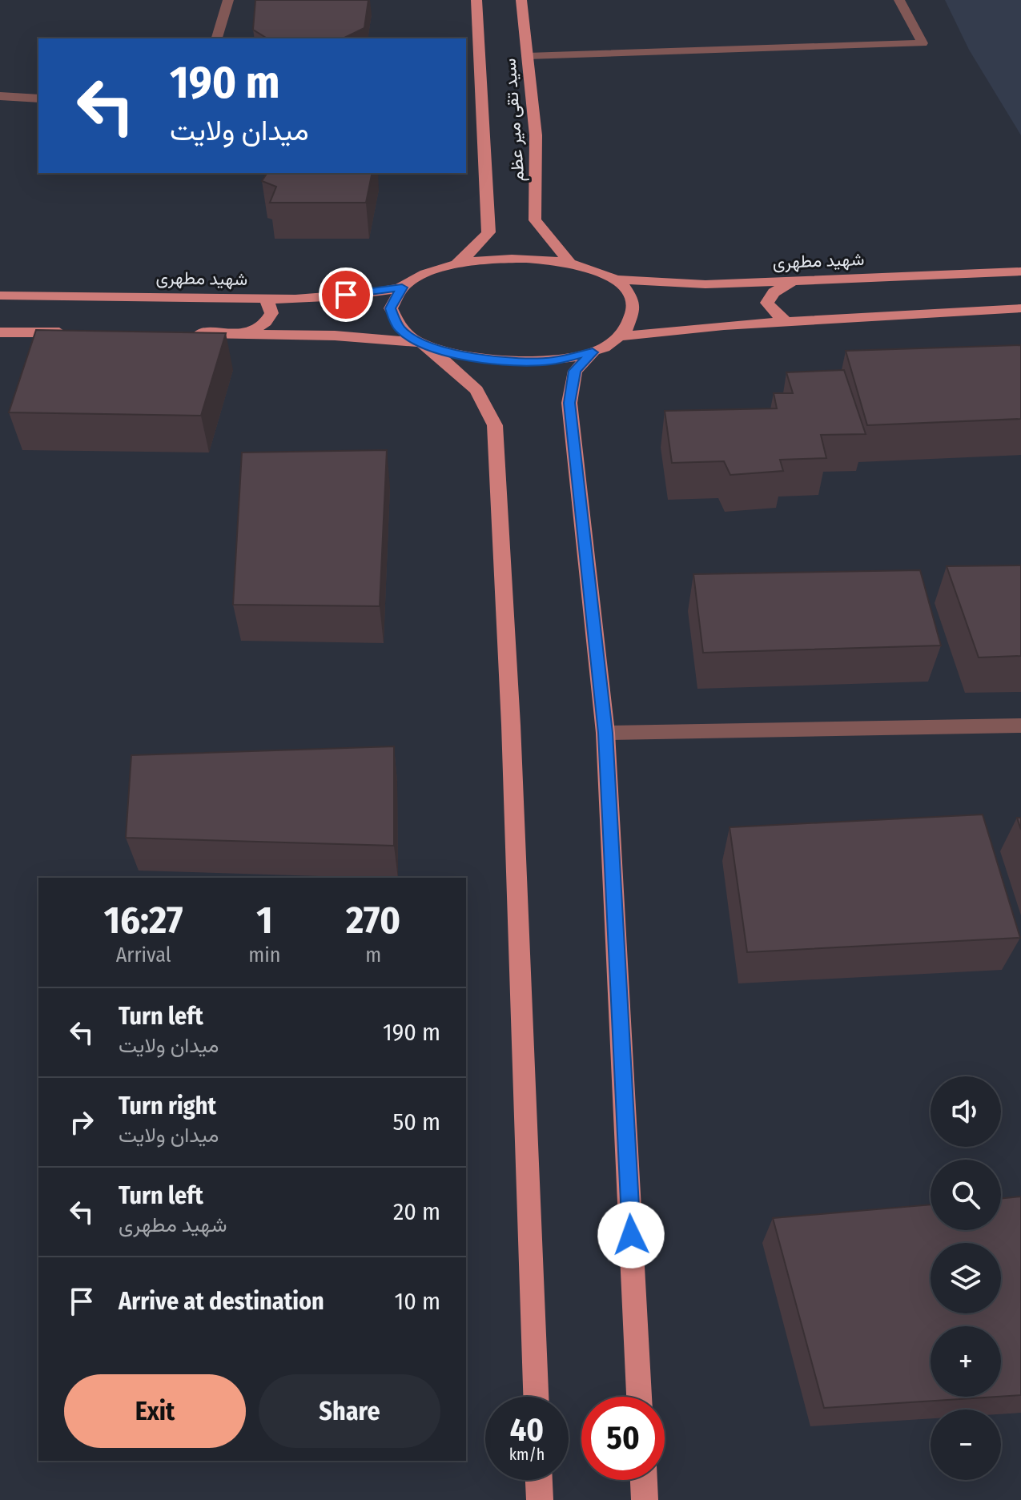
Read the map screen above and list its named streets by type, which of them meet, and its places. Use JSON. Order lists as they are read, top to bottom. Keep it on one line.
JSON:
{"streets":{"main road":["سید تقی میر عظم","شهید مطهری"]},"crossings":[["سید تقی میر عظم","شهید مطهری"]],"page":{"turn":["190 m","میدان ولایت"],"eta":["16:27","Arrival","1","min","270","m"],"list":[{"name":"Turn left","note":"میدان ولایت","value":"190 m"},{"name":"Turn right","note":"میدان ولایت","value":"50 m"},{"name":"Turn left","note":"شهید مطهری","value":"20 m"},{"name":"Arrive at destination","value":"10 m"}],"map_buttons":["+","−"],"buttons":["Exit","Share"],"speed":"40 km/h","limit":"50"}}
